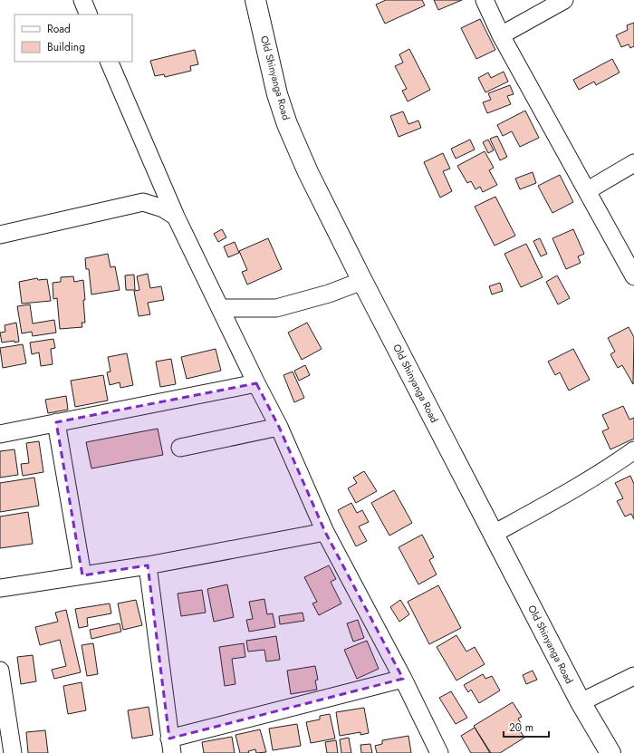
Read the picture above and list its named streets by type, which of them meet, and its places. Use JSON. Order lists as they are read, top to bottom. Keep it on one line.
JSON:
{"streets":{"main road":["Old Shinyanga Road"]},"legend":["Road","Building"],"scale_bar":"20 m"}
